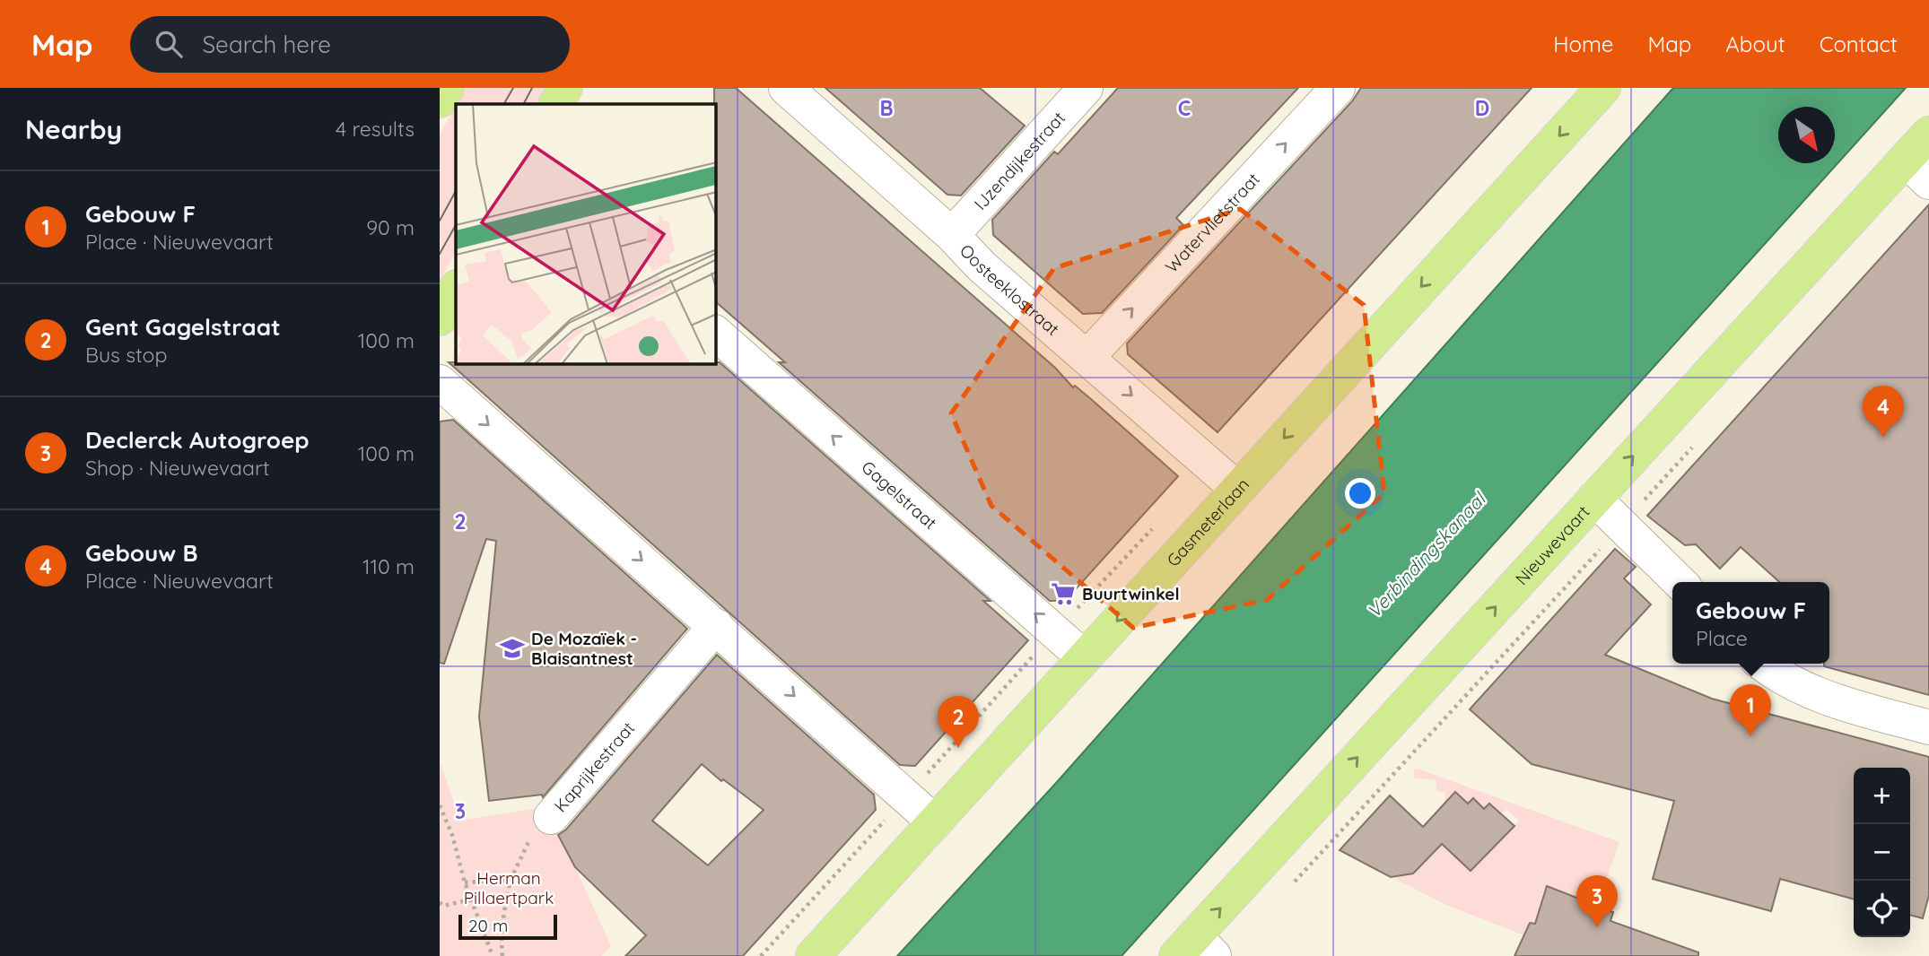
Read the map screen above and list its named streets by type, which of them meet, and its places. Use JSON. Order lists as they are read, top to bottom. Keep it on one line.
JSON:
{"streets":{"main road":["Gasmeterlaan","Nieuwevaart"],"street":["IJzendijkestraat","Watervlietstraat","Oosteeklostraat","Gagelstraat","Kaprijkestraat"]},"crossings":[["IJzendijkestraat","Oosteeklostraat"],["Watervlietstraat","Oosteeklostraat"],["Oosteeklostraat","Gasmeterlaan"],["Gagelstraat","Gasmeterlaan"]],"one_way":["Watervlietstraat","Gasmeterlaan","Nieuwevaart"],"water":["Verbindingskanaal"],"parks":["Herman Pillaertpark"],"places":{"supermarket":["Buurtwinkel"],"school or university":["De Mozaïek - Blaisantnest"]},"scale_bar":"20 m","north":"bottom right","page":{"header":"Map","search":"Search here","nav":["Home","Map","About","Contact"],"heading":["Nearby","4 results"],"list":[{"mark":"1","name":"Gebouw F","note":"Place · Nieuwevaart","value":"90 m"},{"mark":"2","name":"Gent Gagelstraat","note":"Bus stop","value":"100 m"},{"mark":"3","name":"Declerck Autogroep","note":"Shop · Nieuwevaart","value":"100 m"},{"mark":"4","name":"Gebouw B","note":"Place · Nieuwevaart","value":"110 m"}],"pins":["4","1","2","3"],"popup":["Gebouw F","Place"],"map_buttons":["+","−"],"scale":"20 m"},"grid":{"columns":["B","C","D"],"rows":["2","3"]}}
